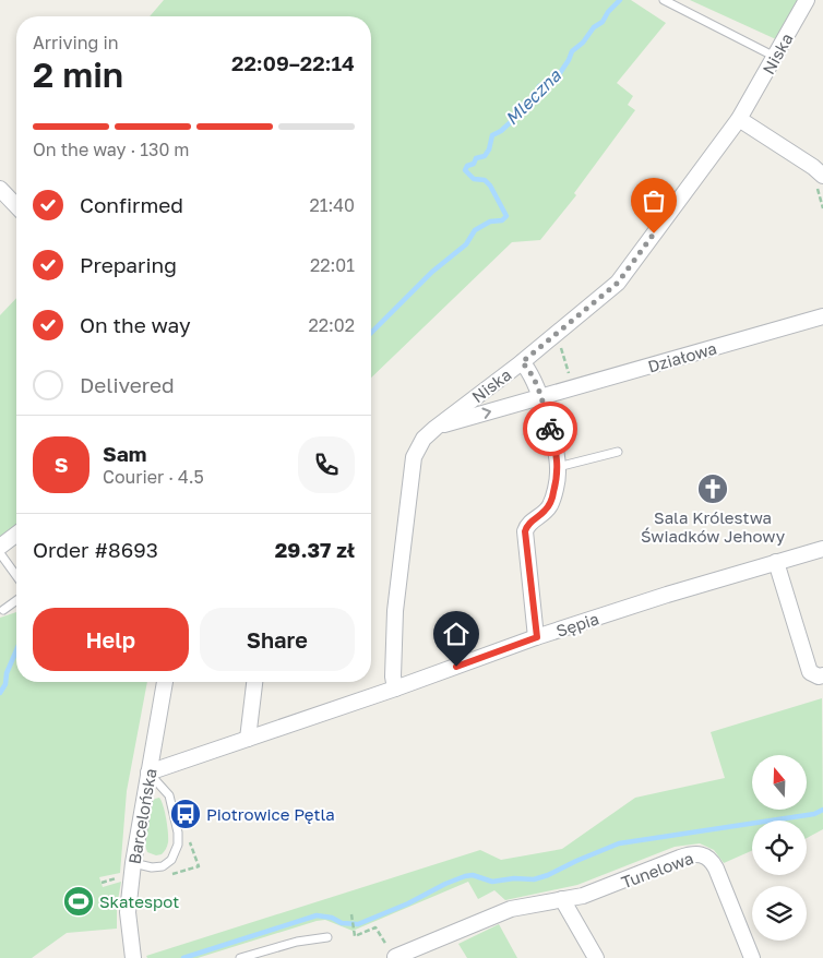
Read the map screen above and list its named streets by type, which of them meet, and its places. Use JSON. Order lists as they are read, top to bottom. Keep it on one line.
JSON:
{"streets":{"street":["Niska","Działowa","Sępia","Barcelońska","Tunelowa"]},"crossings":[["Niska","Działowa"],["Niska","Sępia"],["Sępia","Barcelońska"]],"water":["Mleczna"],"places":{"church":["Sala Królestwa Świadków Jehowy"],"bus stop":["Piotrowice Pętla"],"sports":["Skatespot"]},"north":"top","page":{"heading":["2 min","Arriving in","22:09–22:14"],"panel":["Sam","Courier · 4.5","Order #8693","29.37 zł"],"bar":"On the way · 130 m","list":[["Confirmed","21:40"],["Preparing","22:01"],["On the way","22:02"],"Delivered"],"round":"S","buttons":["Help","Share"]}}
